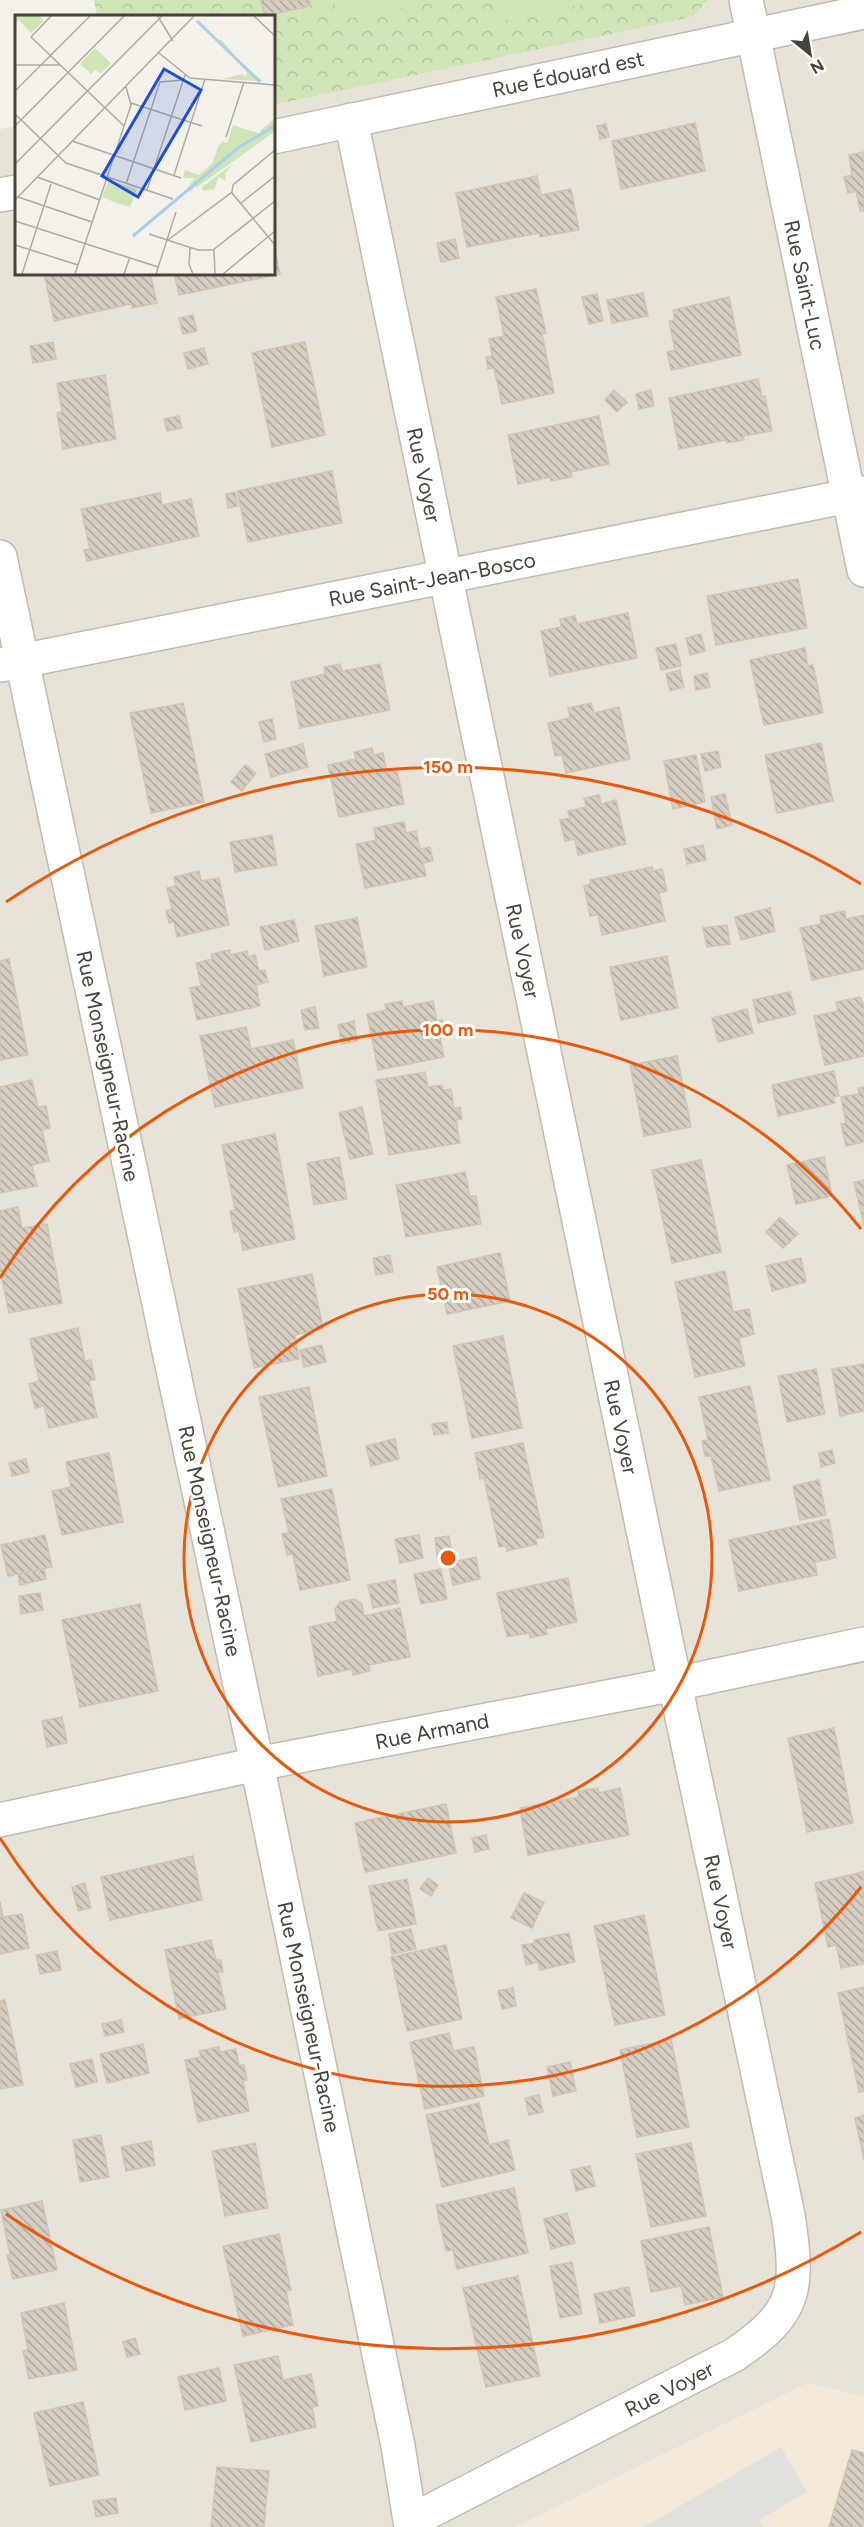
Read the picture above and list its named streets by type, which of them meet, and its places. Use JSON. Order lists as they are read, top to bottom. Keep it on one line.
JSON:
{"streets":{"street":["Rue Édouard est","Rue Saint-Luc","Rue Voyer","Rue Saint-Jean-Bosco","Rue Monseigneur-Racine","Rue Armand"]},"crossings":[["Rue Édouard est","Rue Saint-Luc"],["Rue Édouard est","Rue Voyer"],["Rue Saint-Luc","Rue Saint-Jean-Bosco"],["Rue Voyer","Rue Saint-Jean-Bosco"],["Rue Voyer","Rue Monseigneur-Racine"],["Rue Voyer","Rue Armand"],["Rue Saint-Jean-Bosco","Rue Monseigneur-Racine"],["Rue Monseigneur-Racine","Rue Armand"]],"north":"bottom right","rings":["150 m","100 m","50 m"]}
